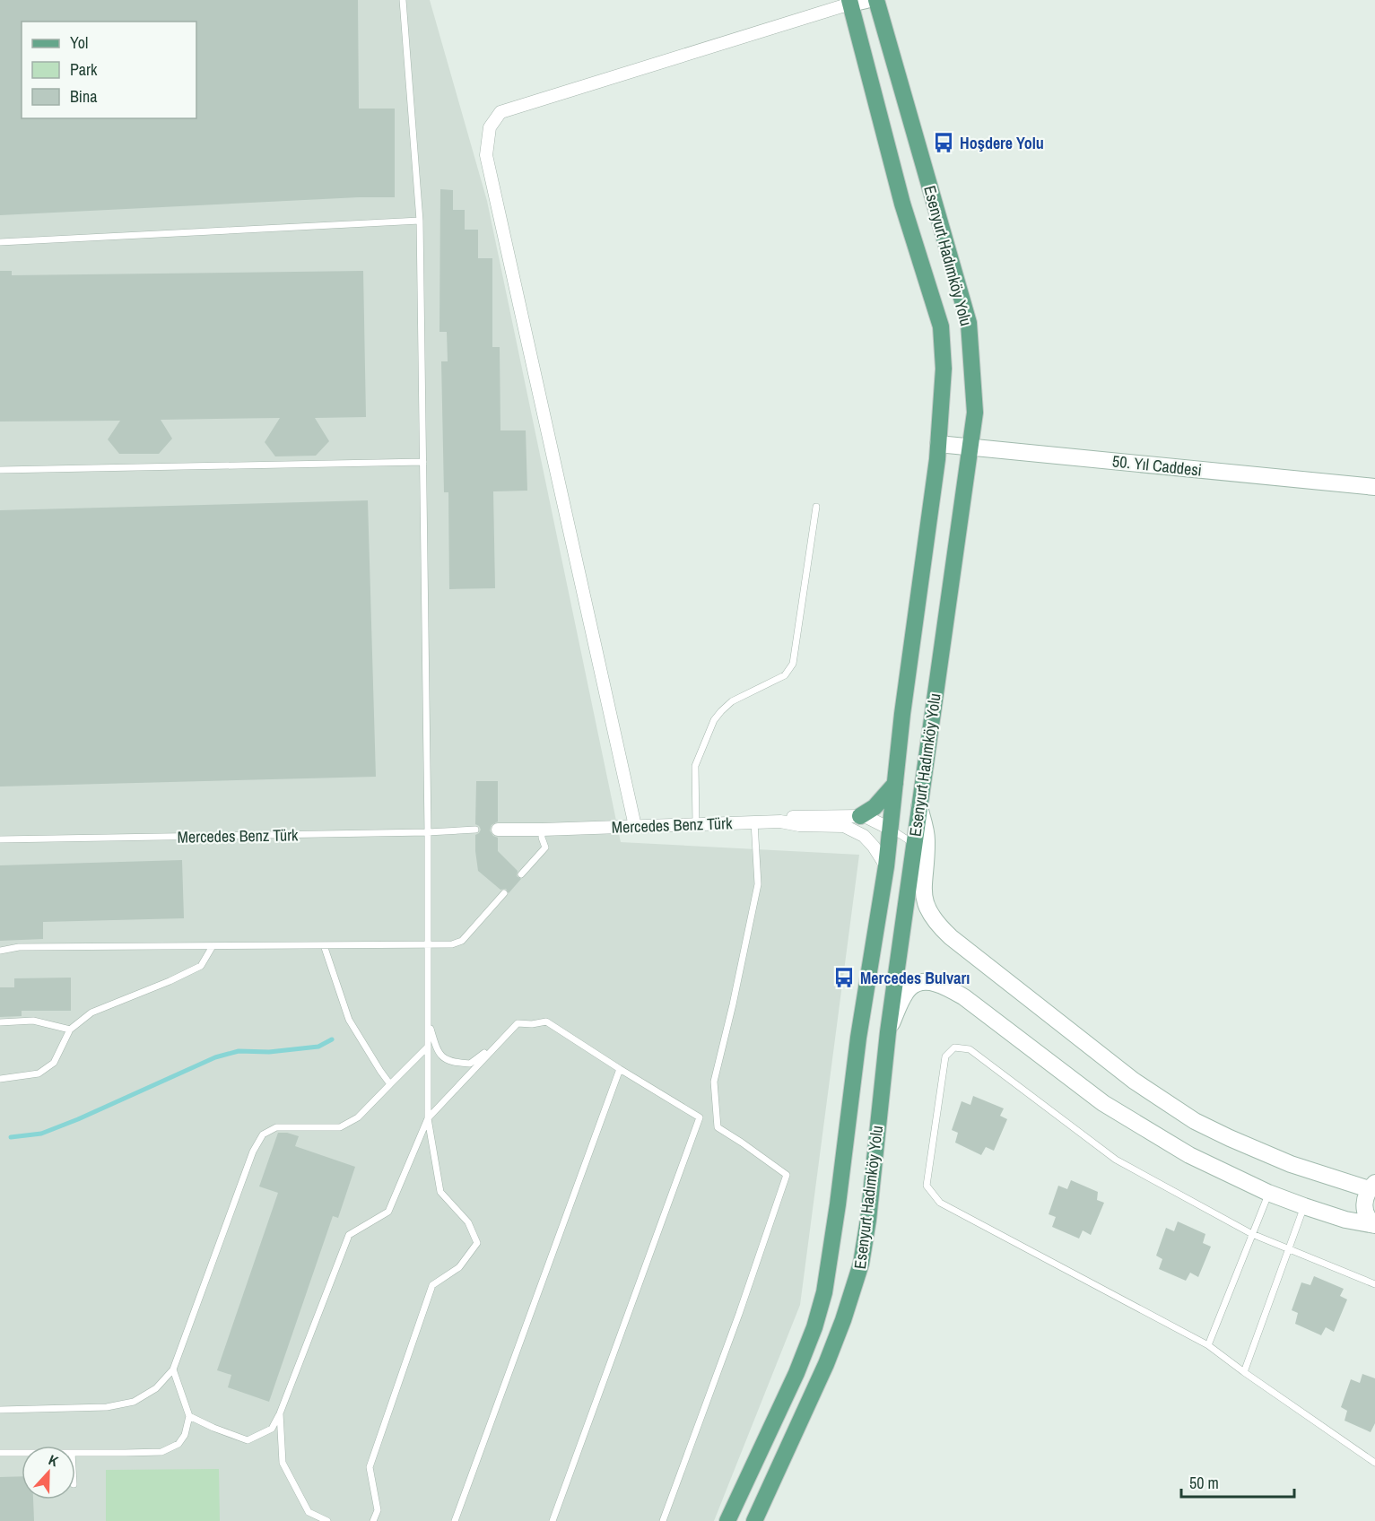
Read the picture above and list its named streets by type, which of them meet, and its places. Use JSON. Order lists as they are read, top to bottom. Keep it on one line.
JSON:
{"streets":{"main road":["Esenyurt Hadımköy Yolu","50. Yıl Caddesi"],"street":["Mercedes Benz Türk"]},"crossings":[["Esenyurt Hadımköy Yolu","50. Yıl Caddesi"],["Esenyurt Hadımköy Yolu","Mercedes Benz Türk"]],"places":{"bus stop":["Hoşdere Yolu","Mercedes Bulvarı"]},"legend":["Yol","Park","Bina"],"scale_bar":"50 m","north":"top"}
